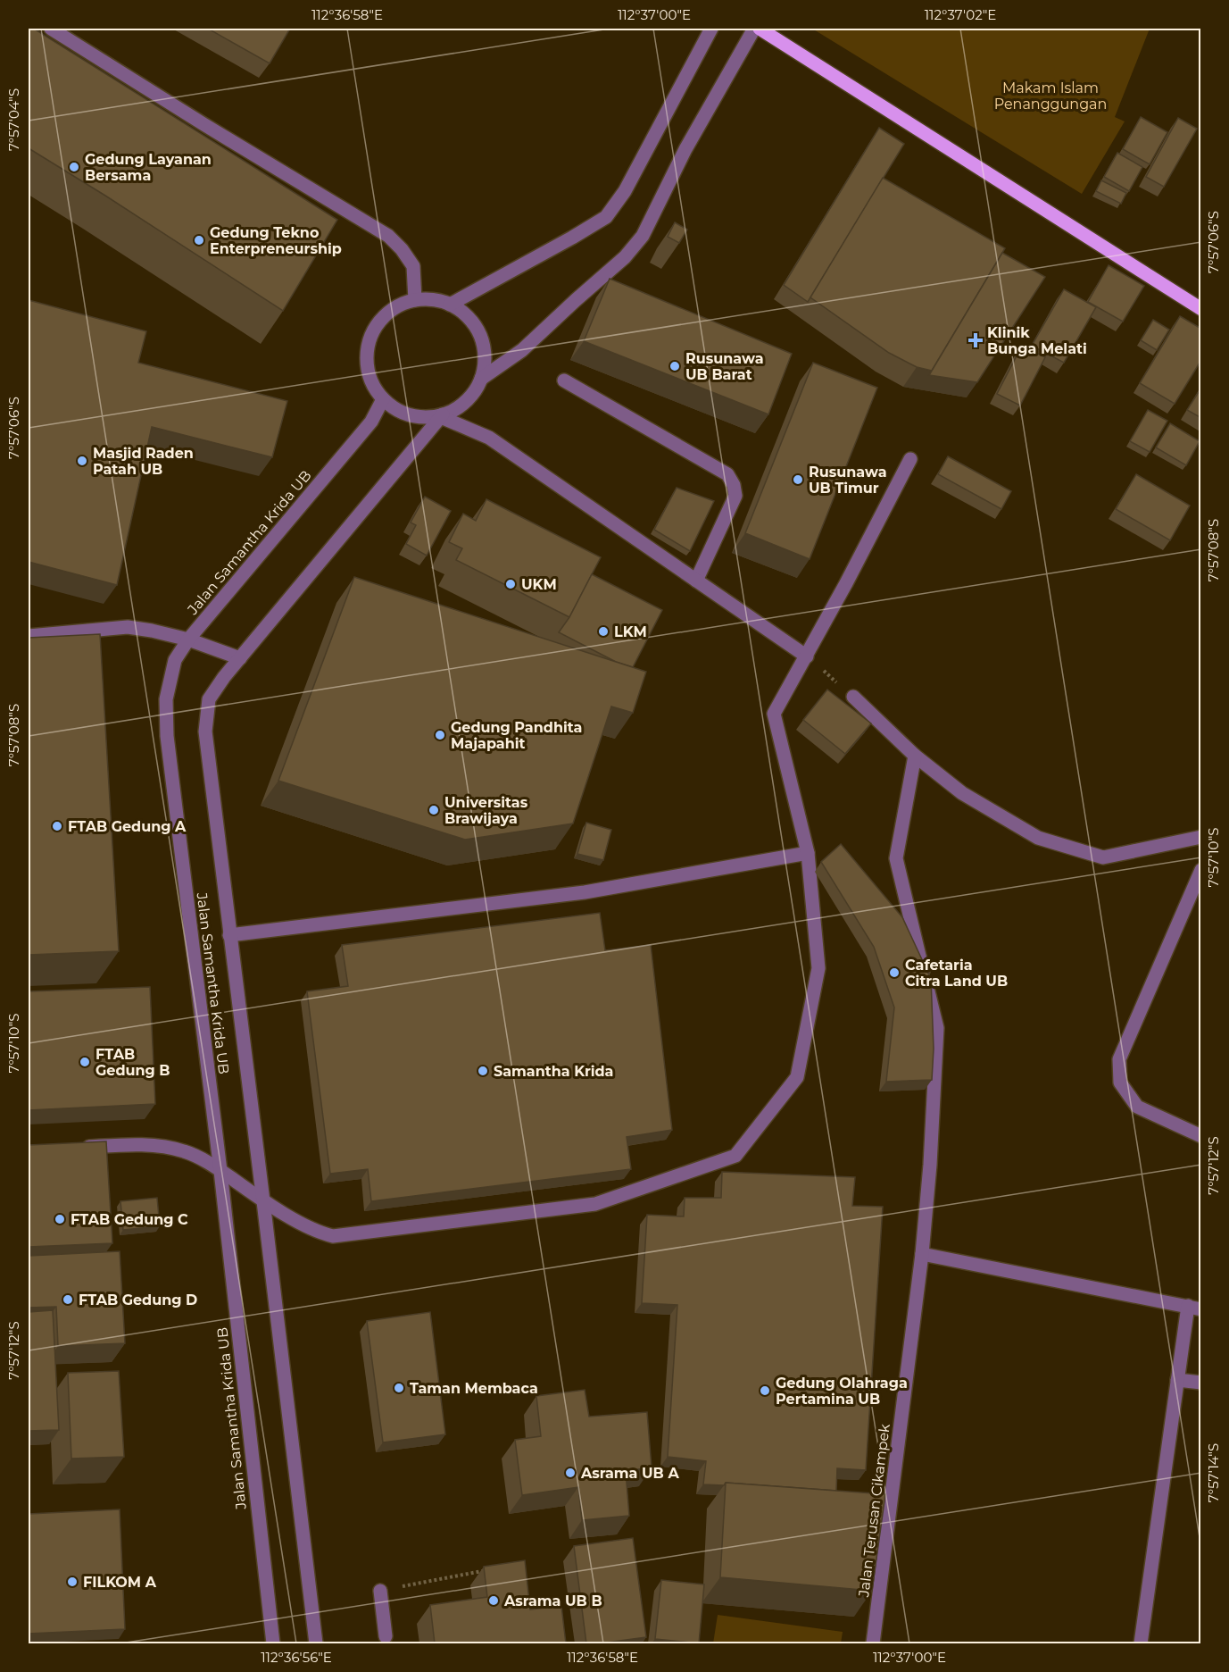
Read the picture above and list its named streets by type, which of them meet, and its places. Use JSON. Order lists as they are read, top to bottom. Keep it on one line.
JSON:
{"streets":{"street":["Jalan Samantha Krida UB","Jalan Terusan Cikampek"]},"parks":["Makam Islam Penanggungan"],"places":{"other":["Gedung Layanan Bersama","Gedung Tekno Enterpreneurship","Rusunawa UB Barat","Masjid Raden Patah UB","Rusunawa UB Timur","UKM","LKM","Gedung Pandhita Majapahit","Universitas Brawijaya","FTAB Gedung A","Cafetaria Citra Land UB","FTAB Gedung B","Samantha Krida","FTAB Gedung C","FTAB Gedung D","Taman Membaca","Gedung Olahraga Pertamina UB","Asrama UB A","FILKOM A","Asrama UB B"],"health":["Klinik Bunga Melati"]},"coordinates":["112°36'58\"E","112°37'00\"E","112°37'02\"E","7°57'04\"S","7°57'06\"S","7°57'08\"S","7°57'10\"S","7°57'12\"S","7°57'14\"S","112°36'56\"E"]}
